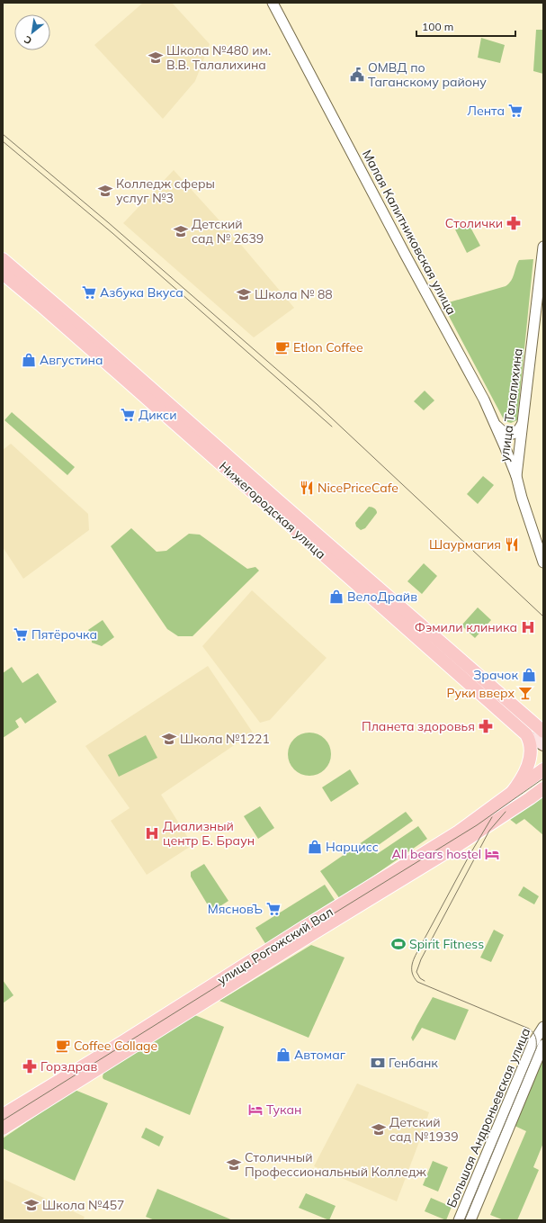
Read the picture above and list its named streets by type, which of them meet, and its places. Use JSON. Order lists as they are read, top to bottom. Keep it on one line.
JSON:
{"streets":{"main road":["Нижегородская улица","улица Рогожский Вал"],"street":["Малая Калитниковская улица","улица Талалихина","Большая Андроньевская улица"]},"crossings":[["Малая Калитниковская улица","улица Талалихина"]],"places":{"school or university":["Школа №480 им. В.В. Талалихина","Колледж сферы услуг №3","Детский сад № 2639","Школа № 88","Школа №1221","Детский сад №1939","Столичный Профессиональный Колледж","Школа №457"],"public building":["ОМВД по Таганскому району"],"supermarket":["Лента","Азбука Вкуса","Дикси","Пятёрочка","МясновЪ"],"pharmacy":["Столички","Планета здоровья","Горздрав"],"cafe":["Etlon Coffee","Coffee Collage"],"shop":["Августина","ВелоДрайв","Зрачок","Нарцисс","Автомаг"],"restaurant":["NicePriceCafe","Шаурмагия"],"hospital":["Фэмили клиника","Диализный центр Б. Браун"],"bar":["Руки вверх"],"hotel":["All bears hostel","Тукан"],"sports":["Spirit Fitness"],"bank":["Генбанк"]},"scale_bar":"100 m","north":"bottom left"}
